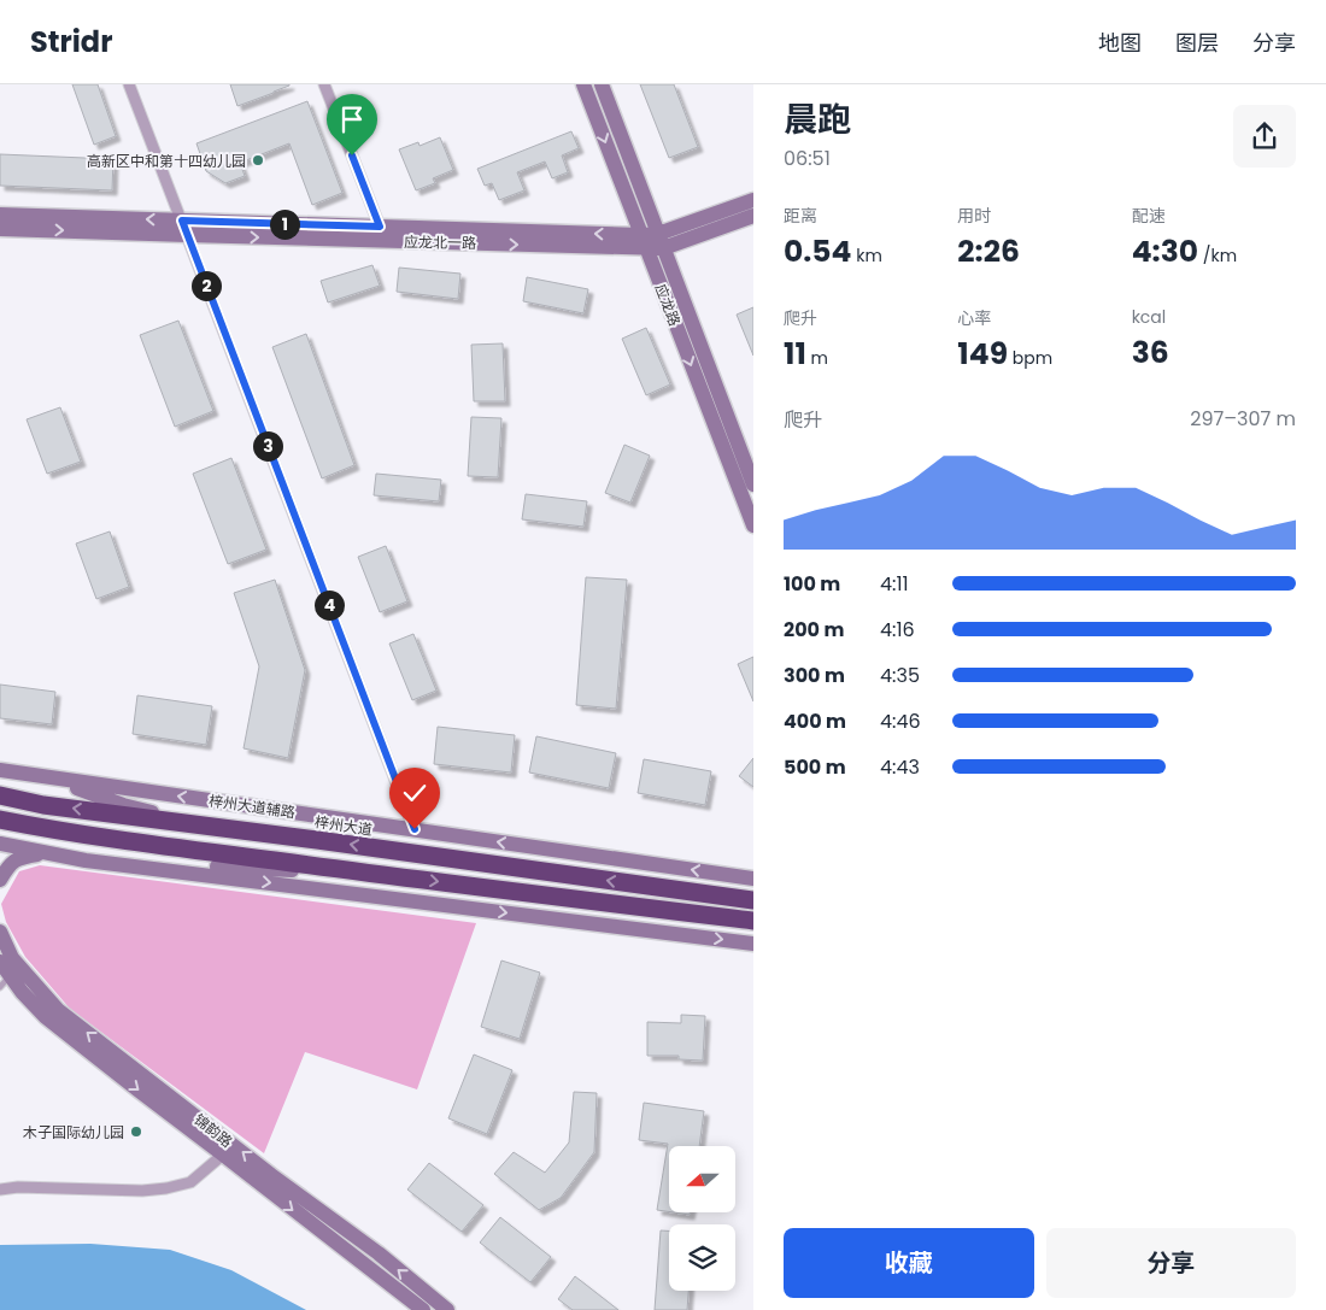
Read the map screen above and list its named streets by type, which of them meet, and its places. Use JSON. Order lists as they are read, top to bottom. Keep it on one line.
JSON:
{"streets":{"highway":["梓州大道"],"street":["应龙北一路","应龙路","梓州大道辅路","锦韵路"]},"crossings":[["应龙北一路","应龙路"]],"places":["高新区中和第十四幼儿园","木子国际幼儿园"],"north":"left","page":{"header":"Stridr","nav":["地图","图层","分享"],"heading":["晨跑","06:51"],"stats":[["距离","0.54 km"],["用时","2:26"],["配速","4:30 /km"],["爬升","11 m"],["心率","149 bpm"],["kcal","36"]],"pins":["1","2","3","4"],"chart":["爬升","297–307 m"],"list":[{"name":"100 m","note":"4:11"},{"name":"200 m","note":"4:16"},{"name":"300 m","note":"4:35"},{"name":"400 m","note":"4:46"},{"name":"500 m","note":"4:43"}],"buttons":["收藏","分享"]}}
